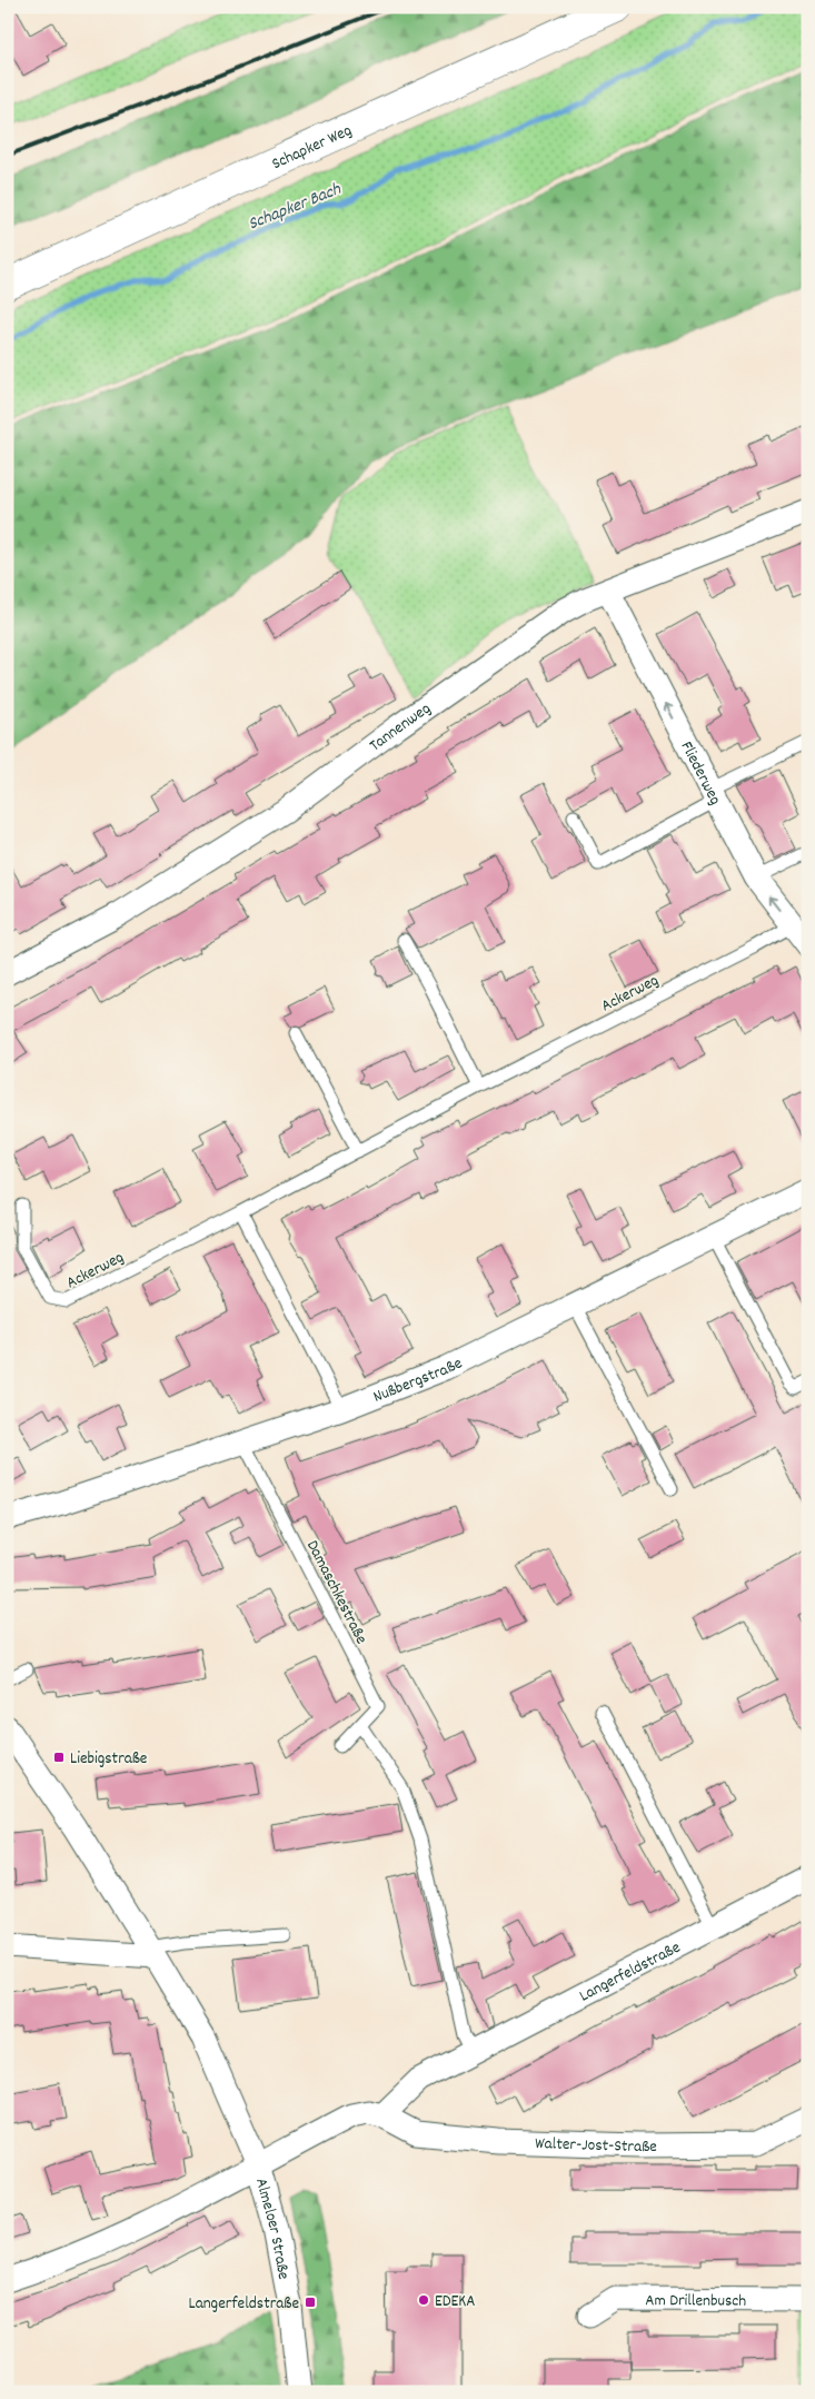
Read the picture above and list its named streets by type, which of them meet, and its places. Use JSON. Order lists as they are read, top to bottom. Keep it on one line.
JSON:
{"streets":{"street":["Schapker Weg","Tannenweg","Fliederweg","Nußbergstraße","Langerfeldstraße","Walter-Jost-Straße","Almeloer Straße","Am Drillenbusch"],"lane":["Ackerweg","Damaschkestraße"]},"crossings":[["Tannenweg","Fliederweg"],["Fliederweg","Ackerweg"],["Nußbergstraße","Damaschkestraße"],["Langerfeldstraße","Walter-Jost-Straße"]],"one_way":["Fliederweg"],"water":["Schapker Bach"],"places":{"transit":["Liebigstraße","Langerfeldstraße"],"other":["EDEKA"]}}
